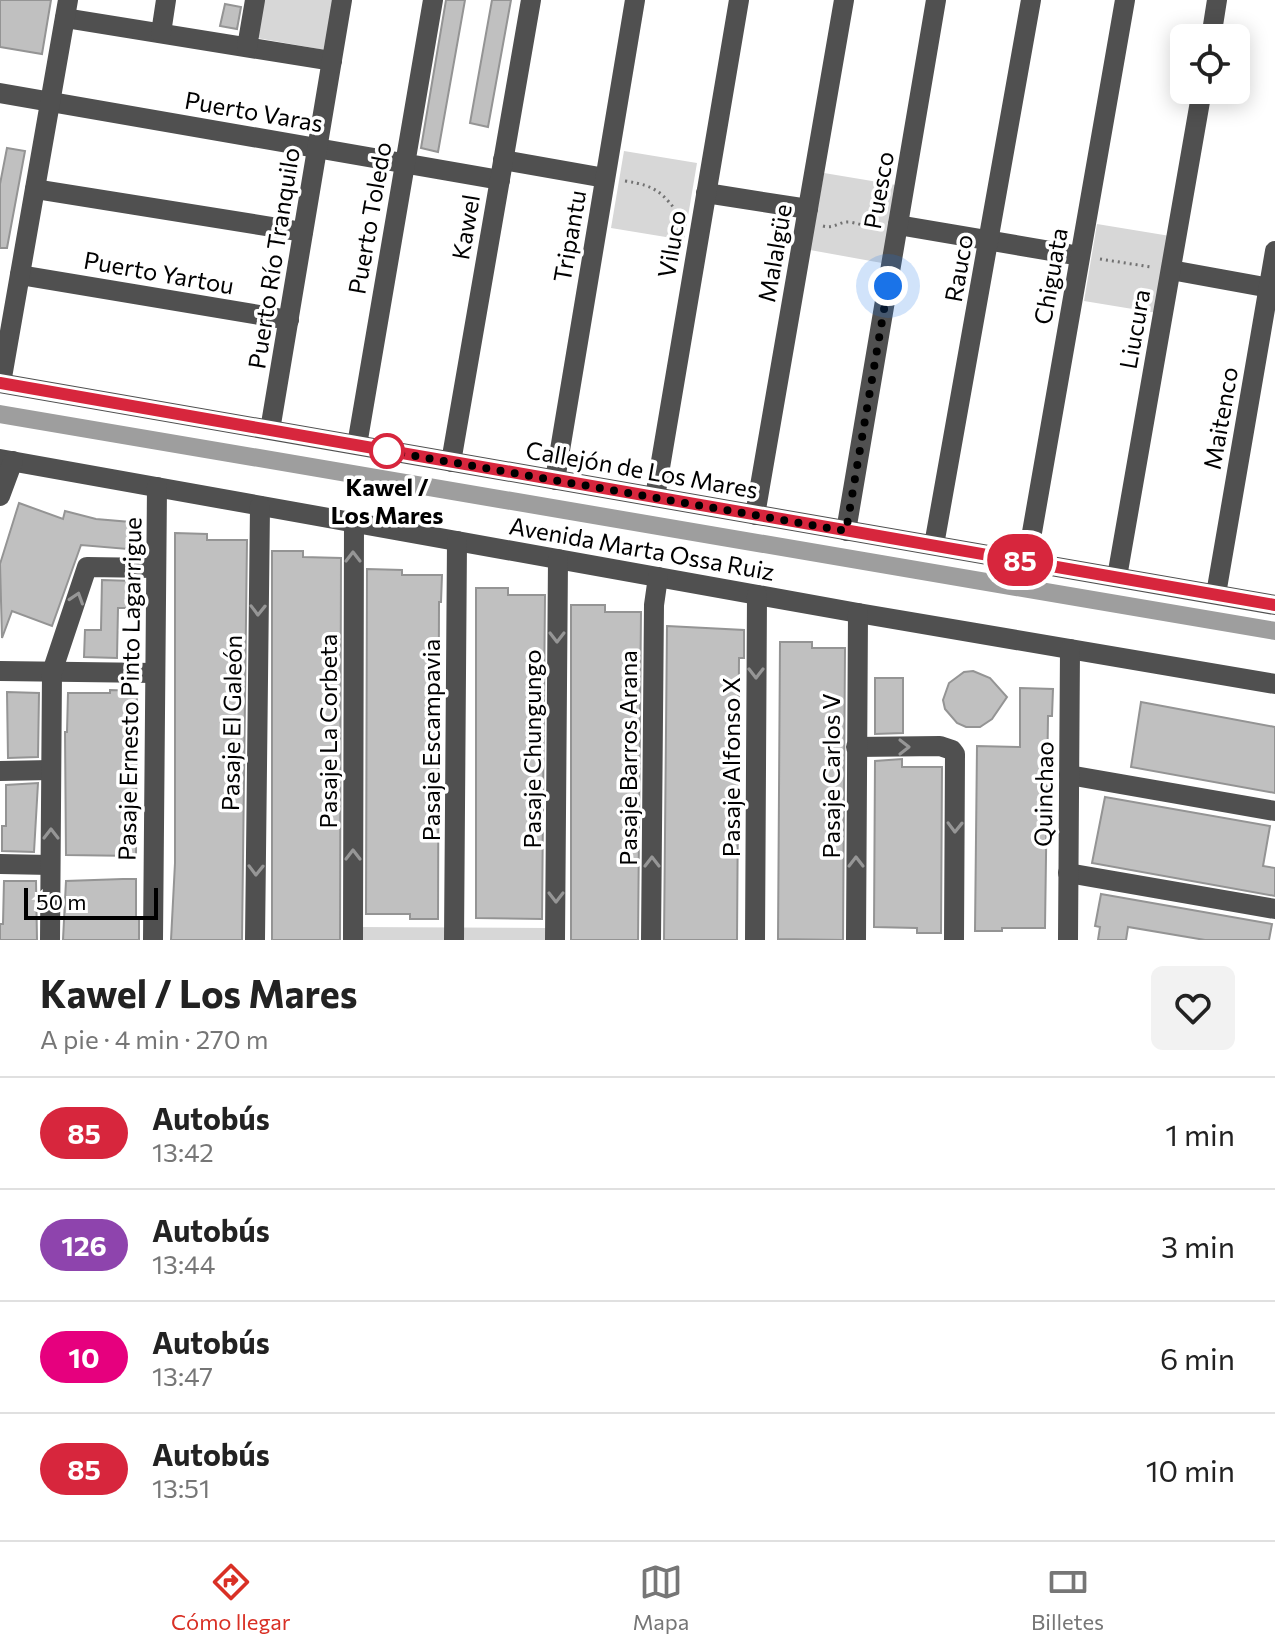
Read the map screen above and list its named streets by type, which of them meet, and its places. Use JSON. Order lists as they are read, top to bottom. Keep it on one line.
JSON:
{"streets":{"street":["Puerto Varas","Puesco","Puerto Toledo","Kawel","Tripantu","Viluco","Malalgüe","Puerto Río Tranquilo","Rauco","Puerto Yartou","Chiguata","Liucura","Maitenco","Callejón de Los Mares","Avenida Marta Ossa Ruiz","Pasaje Ernesto Pinto Lagarrigue","Pasaje El Galeón","Pasaje La Corbeta","Pasaje Escampavia","Pasaje Chungungo","Pasaje Barros Arana","Pasaje Alfonso X","Pasaje Carlos V","Quinchao"]},"crossings":[["Puerto Varas","Puerto Toledo"],["Puerto Varas","Kawel"],["Puerto Varas","Tripantu"],["Puerto Varas","Puerto Río Tranquilo"],["Puesco","Callejón de Los Mares"],["Puerto Toledo","Callejón de Los Mares"],["Kawel","Callejón de Los Mares"],["Tripantu","Callejón de Los Mares"],["Viluco","Callejón de Los Mares"],["Malalgüe","Callejón de Los Mares"],["Puerto Río Tranquilo","Puerto Yartou"],["Puerto Río Tranquilo","Callejón de Los Mares"],["Rauco","Callejón de Los Mares"],["Chiguata","Callejón de Los Mares"],["Liucura","Callejón de Los Mares"],["Maitenco","Callejón de Los Mares"],["Avenida Marta Ossa Ruiz","Pasaje Ernesto Pinto Lagarrigue"],["Avenida Marta Ossa Ruiz","Pasaje El Galeón"],["Avenida Marta Ossa Ruiz","Pasaje La Corbeta"],["Avenida Marta Ossa Ruiz","Pasaje Escampavia"],["Avenida Marta Ossa Ruiz","Pasaje Chungungo"],["Avenida Marta Ossa Ruiz","Pasaje Barros Arana"],["Avenida Marta Ossa Ruiz","Pasaje Alfonso X"],["Avenida Marta Ossa Ruiz","Pasaje Carlos V"],["Avenida Marta Ossa Ruiz","Quinchao"]],"one_way":["Pasaje El Galeón","Pasaje La Corbeta","Pasaje Chungungo","Pasaje Barros Arana","Pasaje Alfonso X","Pasaje Carlos V"],"places":["Kawel / Los Mares"],"lines":["bus line 85"],"scale_bar":"50 m","page":{"on_map":"85","scale":"50 m","heading":["Kawel / Los Mares","A pie · 4 min · 270 m"],"list":[{"mark":"85","name":"Autobús","note":"13:42","value":"1 min"},{"mark":"126","name":"Autobús","note":"13:44","value":"3 min"},{"mark":"10","name":"Autobús","note":"13:47","value":"6 min"},{"mark":"85","name":"Autobús","note":"13:51","value":"10 min"}],"tabs":["Cómo llegar","Mapa","Billetes"]}}
